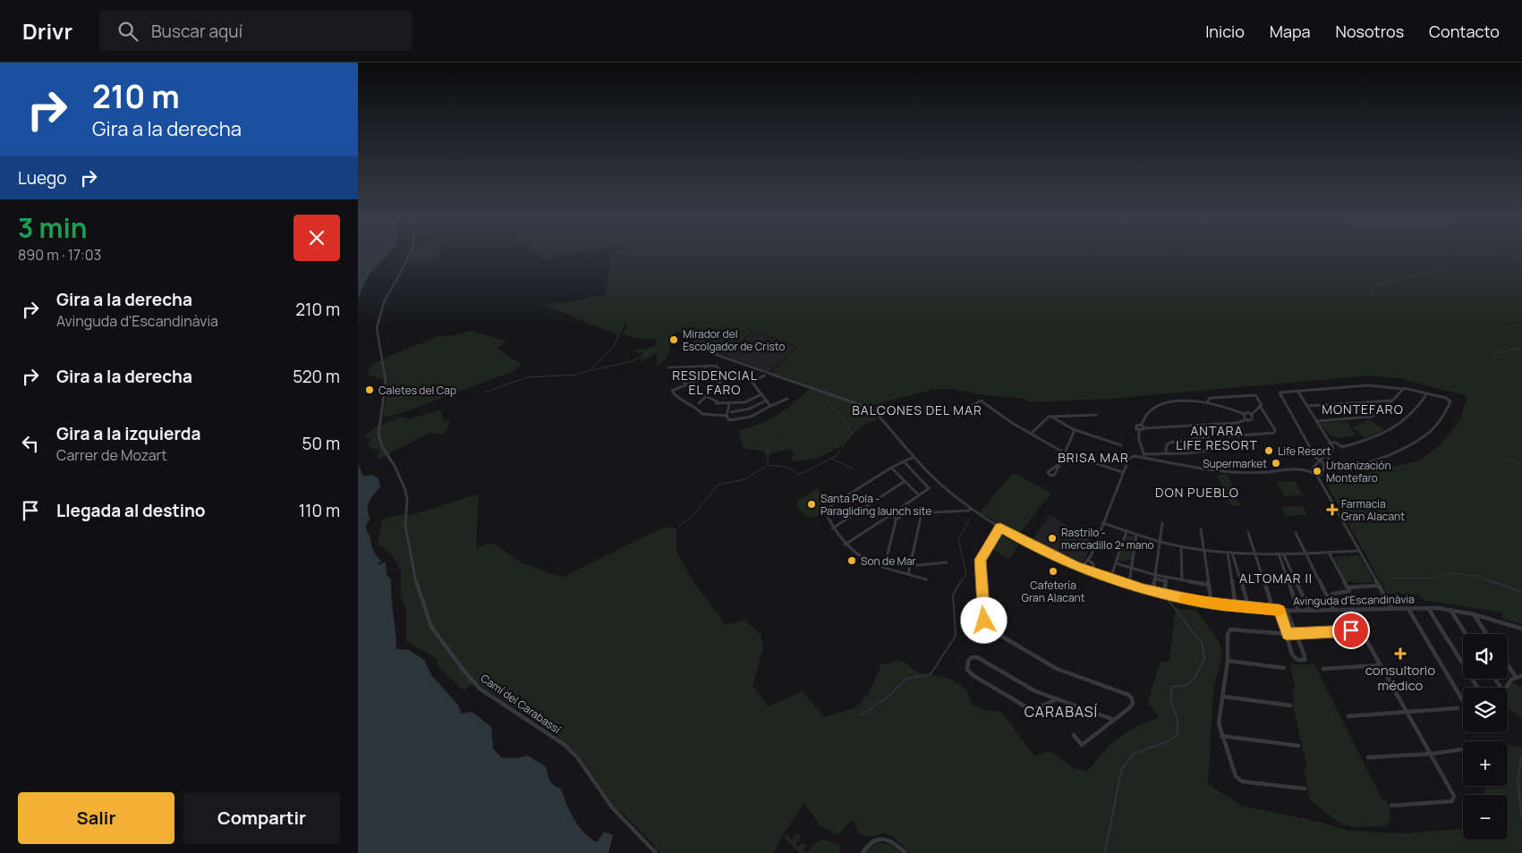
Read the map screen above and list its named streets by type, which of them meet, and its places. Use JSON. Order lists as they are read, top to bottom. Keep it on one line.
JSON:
{"streets":{"street":["Avinguda d'Escandinàvia","Camí del Carabassí"]},"districts":["RESIDENCIAL EL FARO","MONTEFARO","BALCONES DEL MAR","ANTARA LIFE RESORT","BRISA MAR","DON PUEBLO","ALTOMAR II","CARABASÍ"],"places":{"other":["Mirador del Escolgador de Cristo","Caletes del Cap","Life Resort","Supermarket","Urbanización Montefaro","Santa Pola - Paragliding launch site","Rastrilo - mercadillo 2ª mano","Son de Mar","Cafetería Gran Alacant"],"health":["Farmacia Gran Alacant","consultorio médico"]},"page":{"header":"Drivr","search":"Buscar aquí","nav":["Inicio","Mapa","Nosotros","Contacto"],"turn":["210 m","Gira a la derecha"],"then":"Luego","heading":["3 min","890 m · 17:03"],"list":[{"name":"Gira a la derecha","note":"Avinguda d'Escandinàvia","value":"210 m"},{"name":"Gira a la derecha","value":"520 m"},{"name":"Gira a la izquierda","note":"Carrer de Mozart","value":"50 m"},{"name":"Llegada al destino","value":"110 m"}],"map_buttons":["+","−"],"buttons":["Salir","Compartir"]}}
